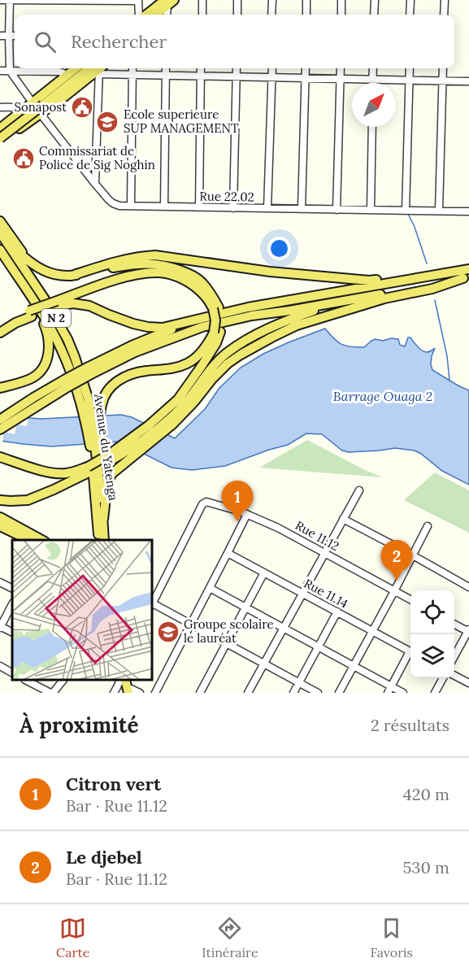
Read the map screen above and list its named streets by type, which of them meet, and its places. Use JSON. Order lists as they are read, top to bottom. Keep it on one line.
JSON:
{"streets":{"main road":["N 2","Avenue du Yatenga"],"street":["Rue 22.02","Rue 11.12","Rue 11.14"]},"water":["Barrage Ouaga 2"],"places":{"public building":["Sonapost","Commissariat de Police de Sig Noghin"],"school or university":["Ecole superieure SUP MANAGEMENT","Groupe scolaire le lauréat"]},"north":"top right","page":{"search":"Rechercher","pins":["1","2"],"heading":["À proximité","2 résultats"],"list":[{"mark":"1","name":"Citron vert","note":"Bar · Rue 11.12","value":"420 m"},{"mark":"2","name":"Le djebel","note":"Bar · Rue 11.12","value":"530 m"}],"nav":["Carte","Itinéraire","Favoris"]}}
